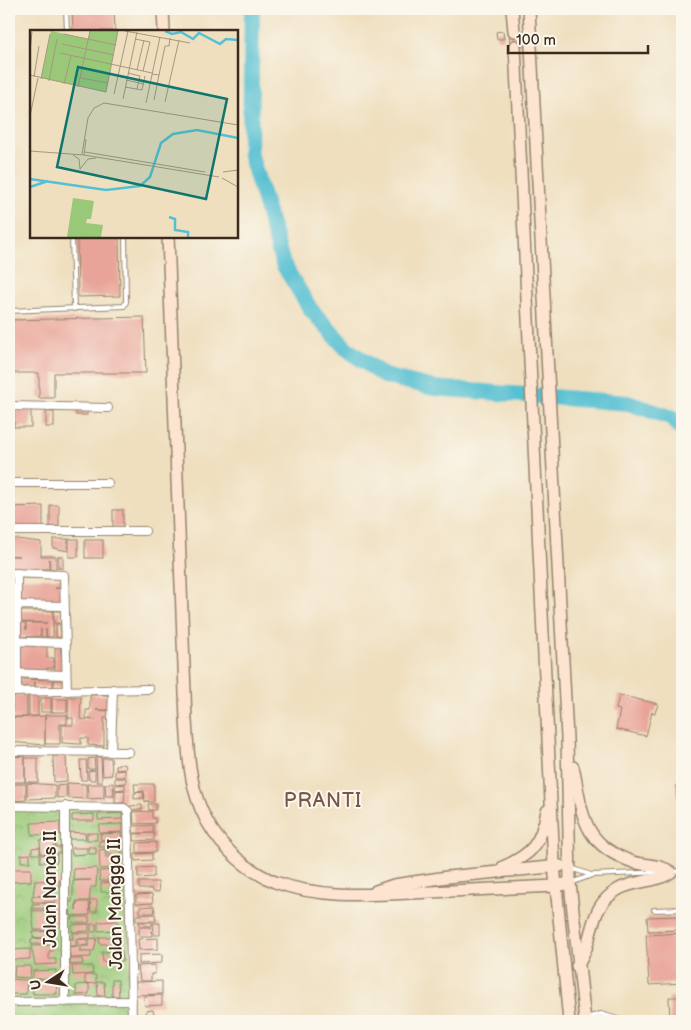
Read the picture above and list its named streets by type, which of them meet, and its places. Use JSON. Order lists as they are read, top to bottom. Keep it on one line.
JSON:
{"streets":{"street":["Jalan Nanas II","Jalan Mangga II"]},"crossings":[["Jalan Nanas II","Jalan Mangga II"]],"districts":["PRANTI"],"scale_bar":"100 m","north":"left"}
